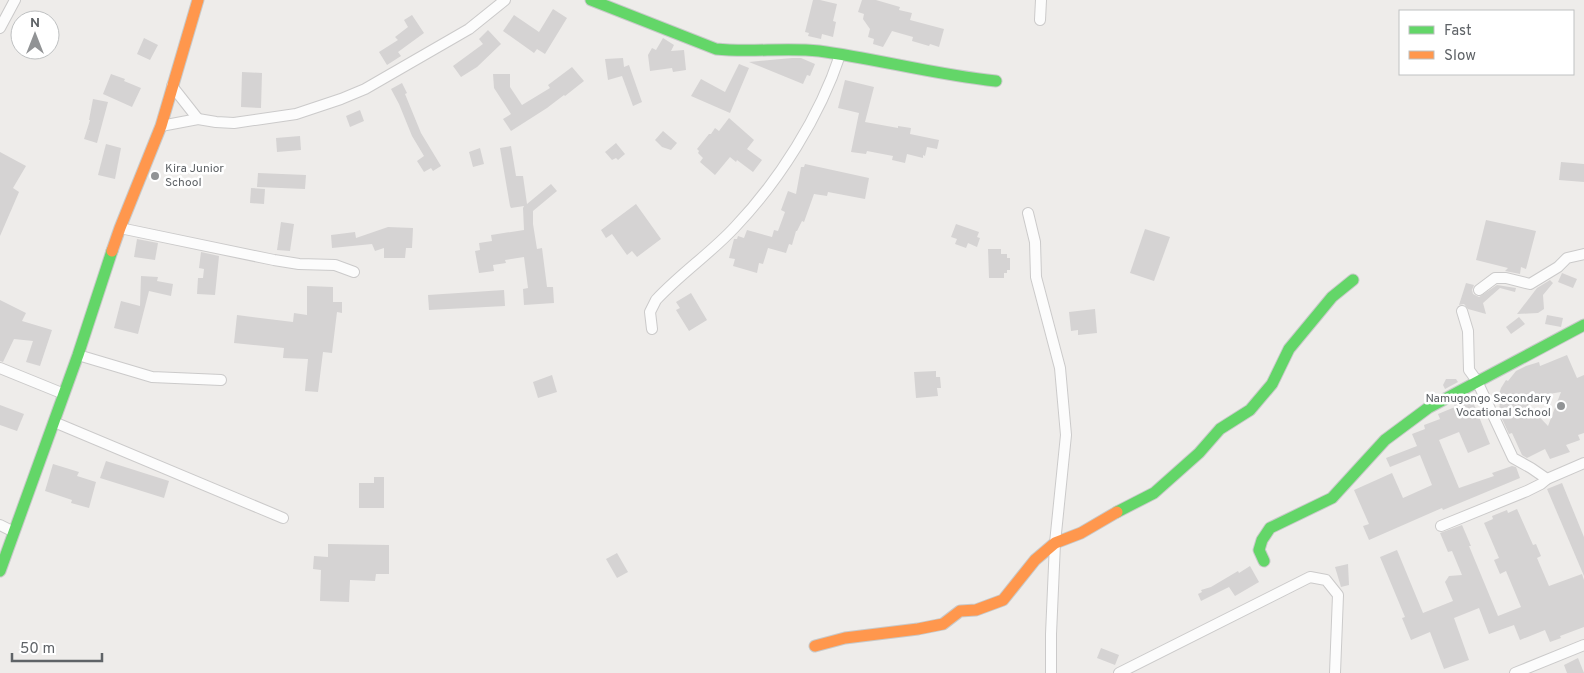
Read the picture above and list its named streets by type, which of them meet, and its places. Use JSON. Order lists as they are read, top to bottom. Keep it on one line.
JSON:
{"places":["Kira Junior School","Namugongo Secondary Vocational School"],"legend":["Fast","Slow"],"scale_bar":"50 m","north":"top"}
